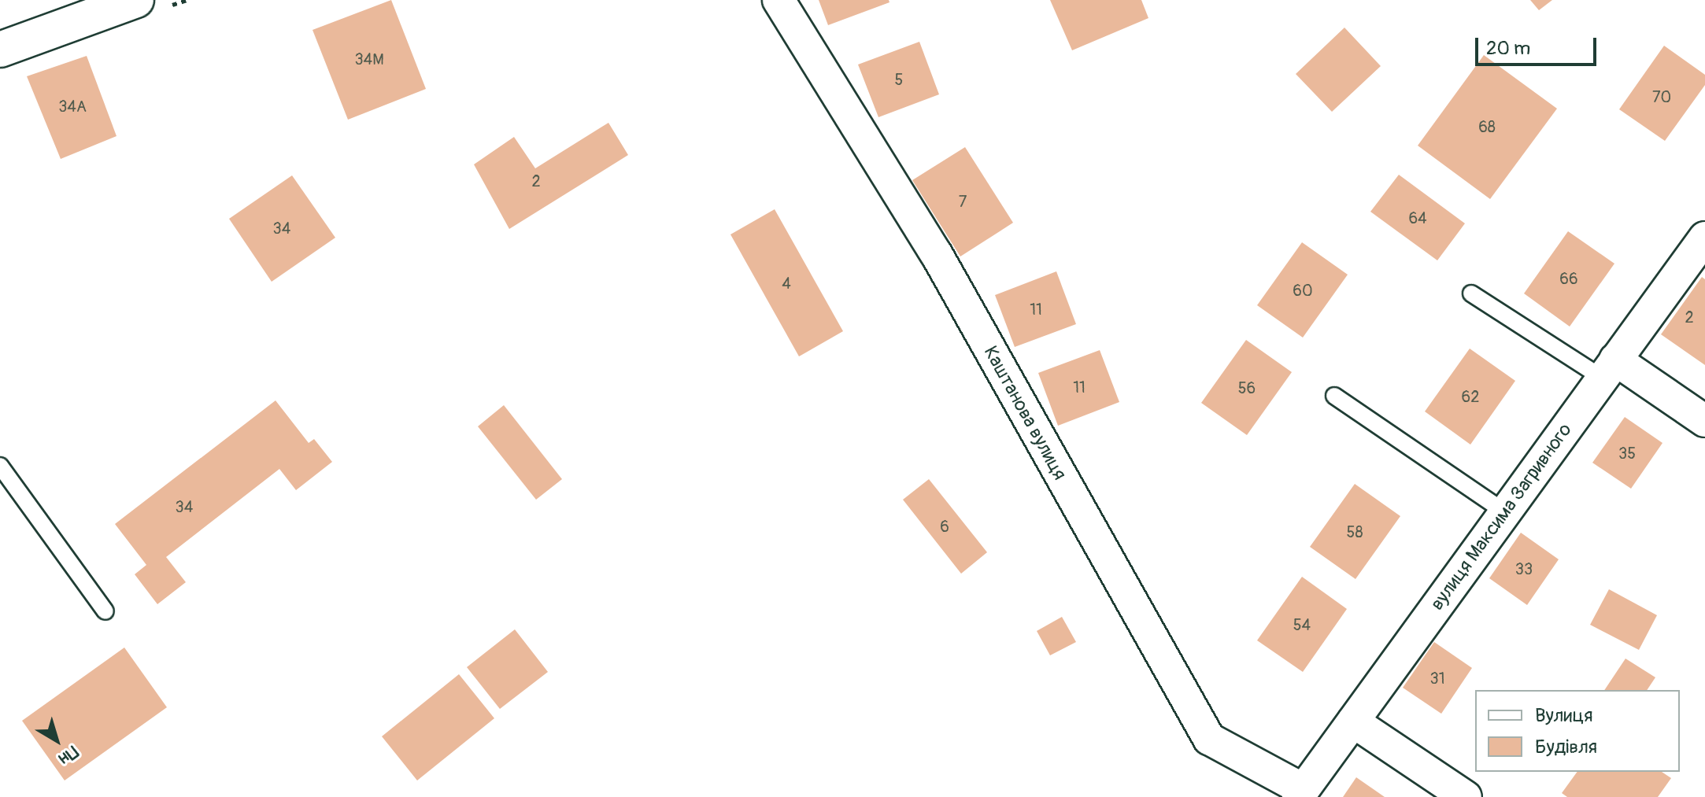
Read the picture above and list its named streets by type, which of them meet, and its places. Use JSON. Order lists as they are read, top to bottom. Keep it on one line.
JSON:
{"streets":{"street":["Каштанова вулиця","вулиця Максима Загривного"]},"crossings":[["Каштанова вулиця","вулиця Максима Загривного"]],"house_numbers":["34М","5","70","34А","68","2","7","64","34","66","4","60","11","2","11","56","62","35","34","6","58","33","54","31"],"legend":["Вулиця","Будівля"],"scale_bar":"20 m","north":"bottom right"}
